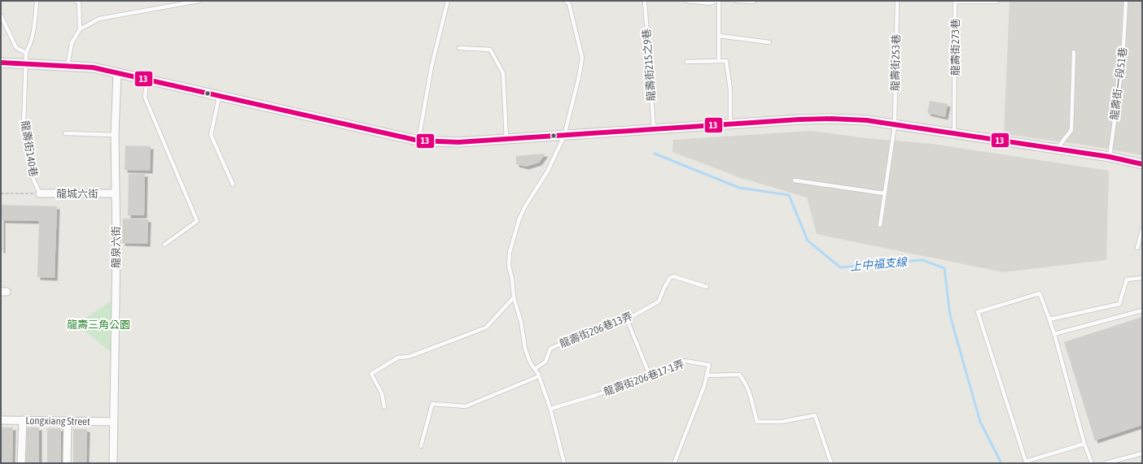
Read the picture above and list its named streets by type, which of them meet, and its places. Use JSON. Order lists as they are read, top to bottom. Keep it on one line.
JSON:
{"streets":{"street":["龍城六街","龍泉六街","Longxiang Street"],"lane":["龍壽街273巷","龍壽街253巷","龍壽街215之9巷","龍壽街一段51巷","龍壽街140巷","龍壽街206巷13弄","龍壽街206巷17-1弄"]},"crossings":[["龍壽街140巷","龍城六街"],["龍城六街","龍泉六街"],["龍泉六街","Longxiang Street"]],"water":["上中福支線"],"parks":["龍壽三角公園"],"lines":["transit line 13"]}
